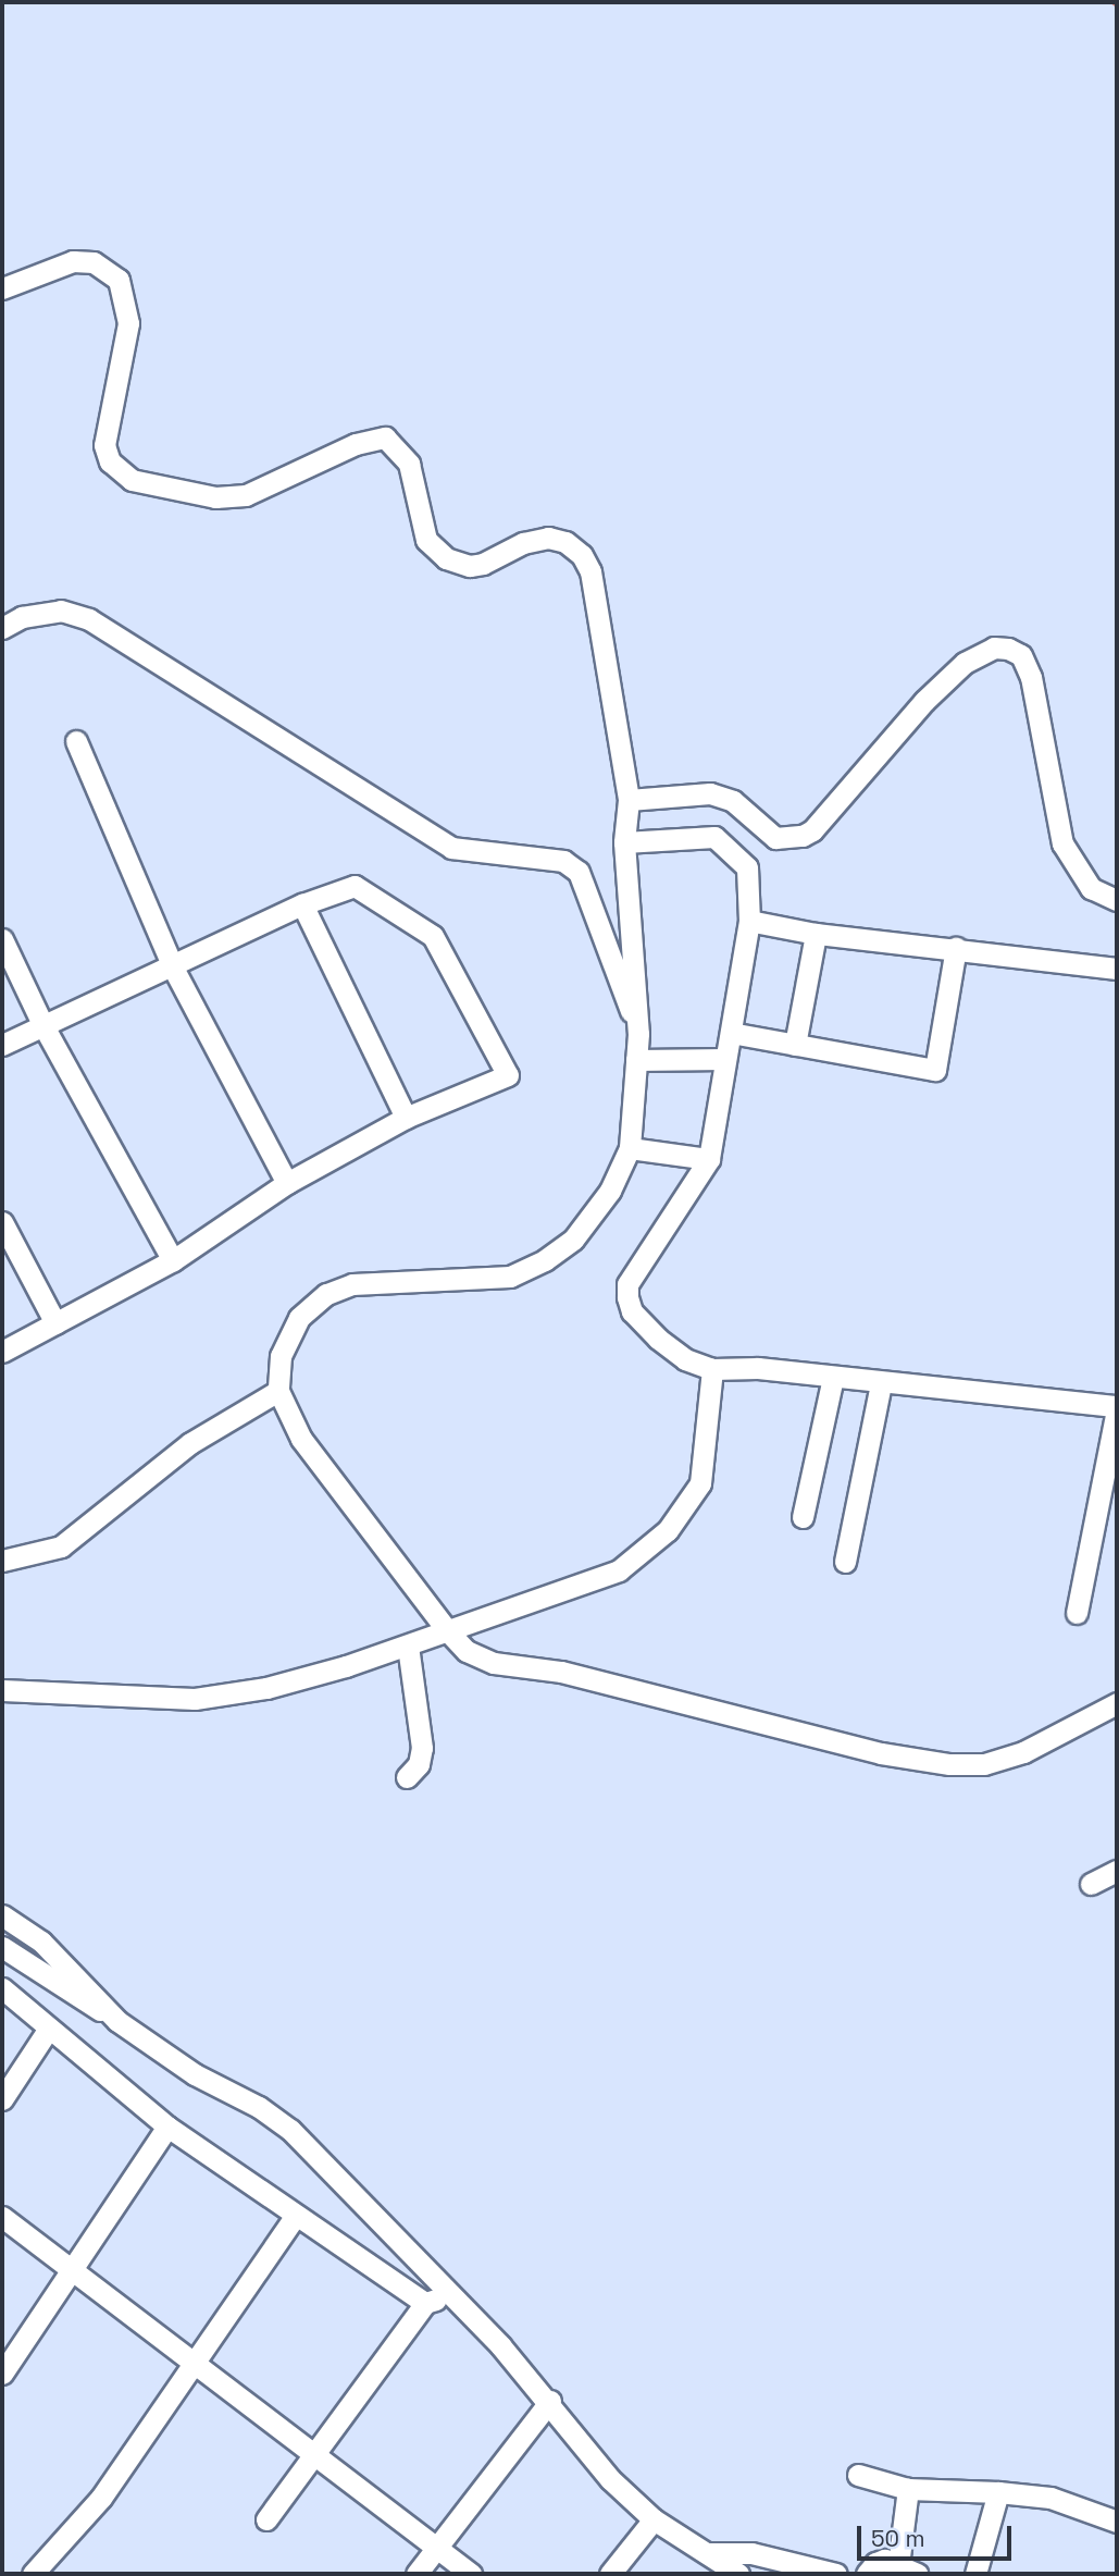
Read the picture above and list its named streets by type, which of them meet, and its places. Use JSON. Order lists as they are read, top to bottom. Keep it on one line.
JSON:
{"scale_bar":"50 m"}
